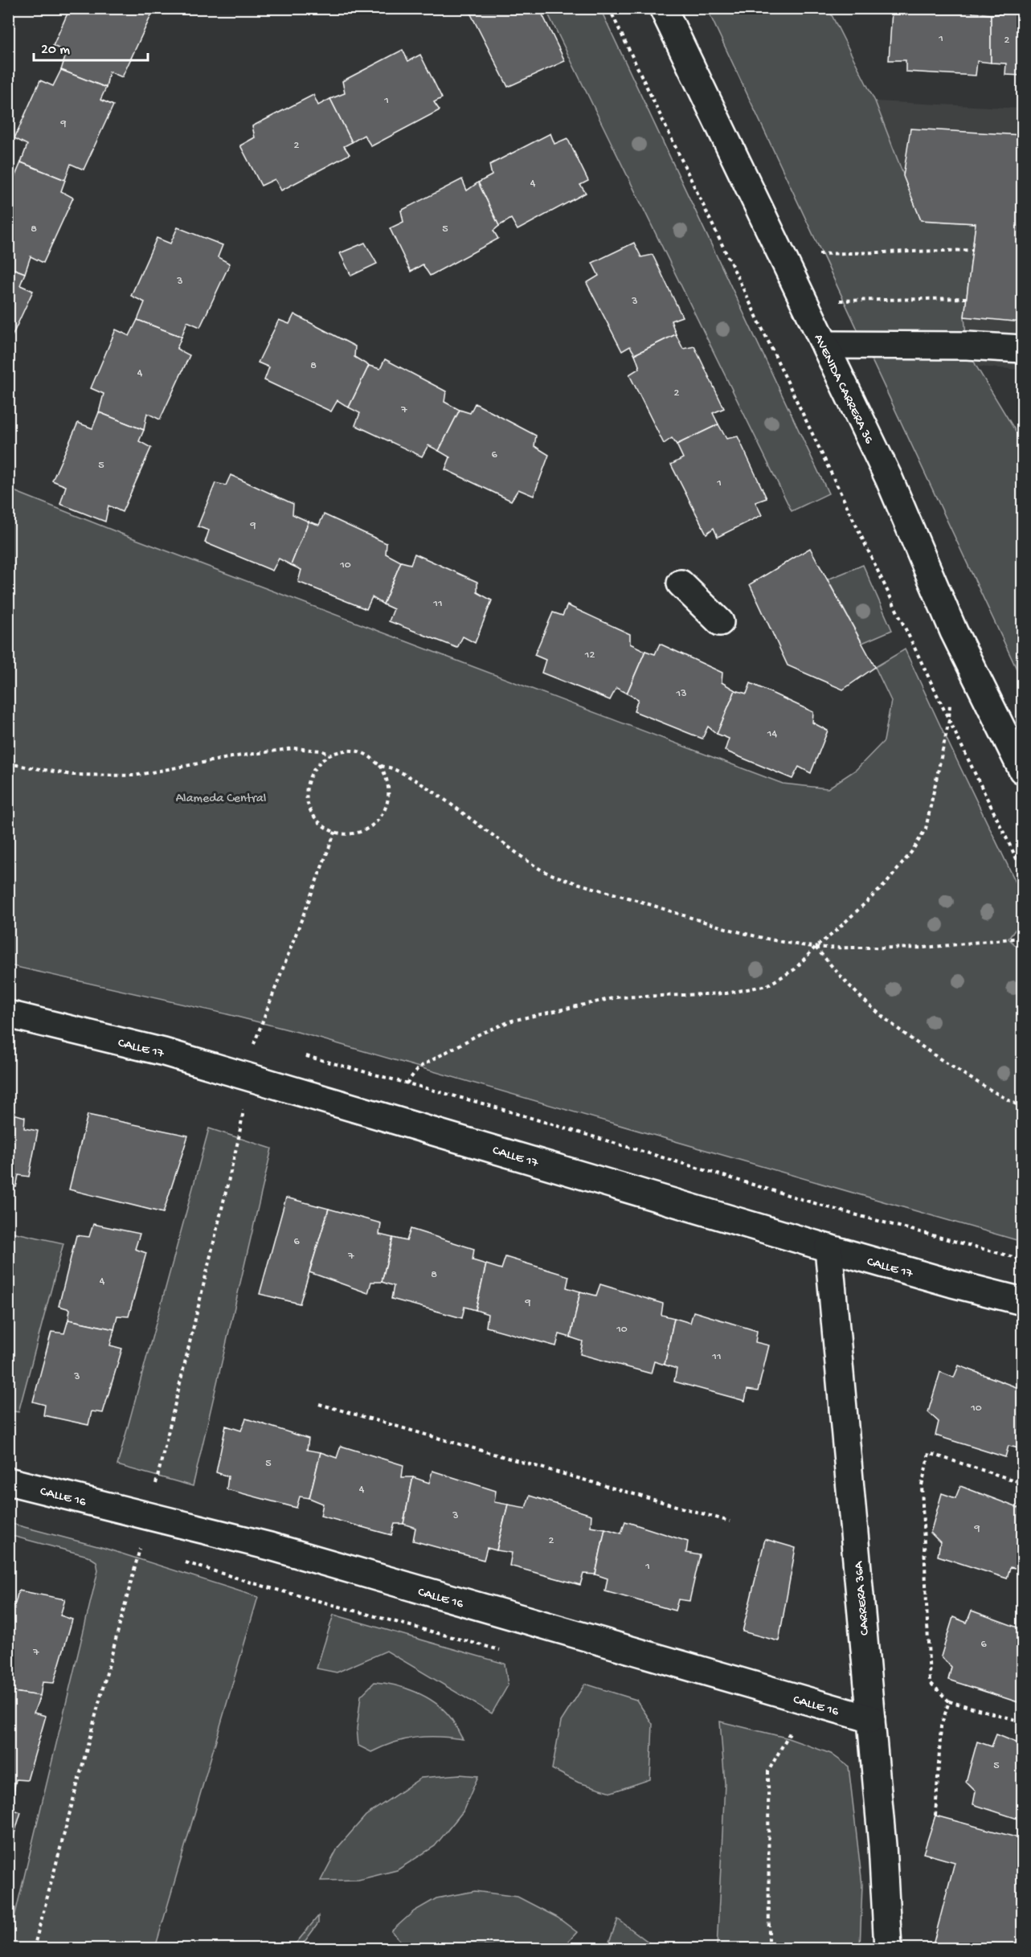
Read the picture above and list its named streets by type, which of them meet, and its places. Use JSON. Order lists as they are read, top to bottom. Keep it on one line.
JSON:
{"streets":{"street":["AVENIDA CARRERA 36","CALLE 17","CALLE 16","CARRERA 36A"]},"crossings":[["CALLE 17","CARRERA 36A"],["CALLE 16","CARRERA 36A"]],"parks":["Alameda Central"],"house_numbers":["1","2","1","9","2","4","8","5","3","3","8","4","2","7","6","5","1","9","10","11","12","13","14","6","7","8","4","9","10","11","3","10","5","4","3","9","2","1","6","7","5"],"scale_bar":"20 m"}
